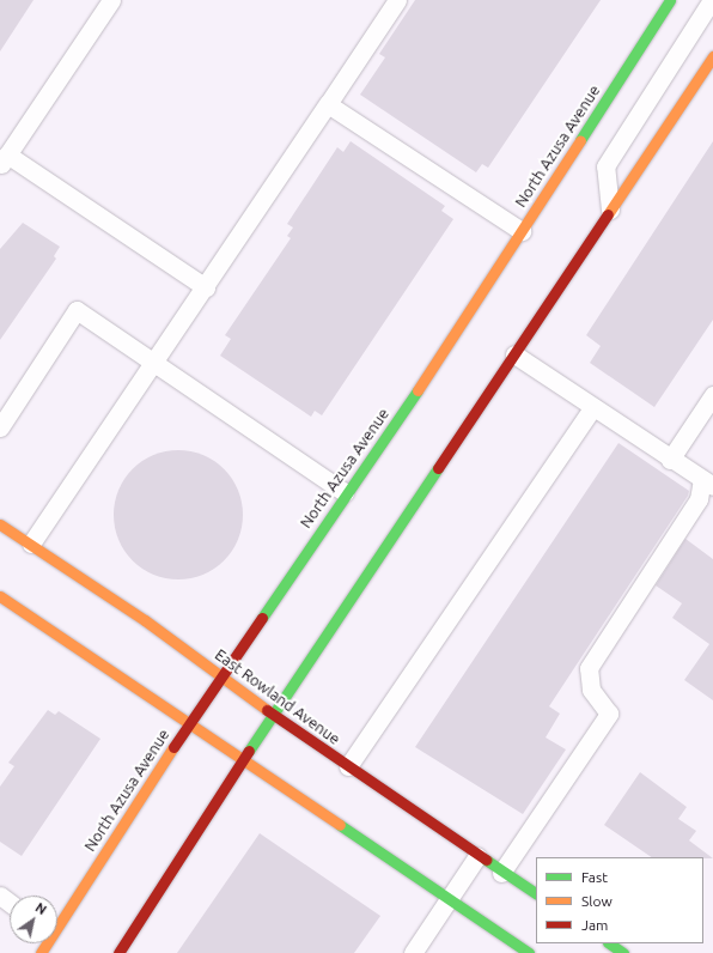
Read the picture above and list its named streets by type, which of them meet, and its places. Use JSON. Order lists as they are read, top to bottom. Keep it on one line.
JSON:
{"streets":{"main road":["North Azusa Avenue","East Rowland Avenue"]},"crossings":[["North Azusa Avenue","East Rowland Avenue"]],"legend":["Fast","Slow","Jam"],"north":"top right"}
